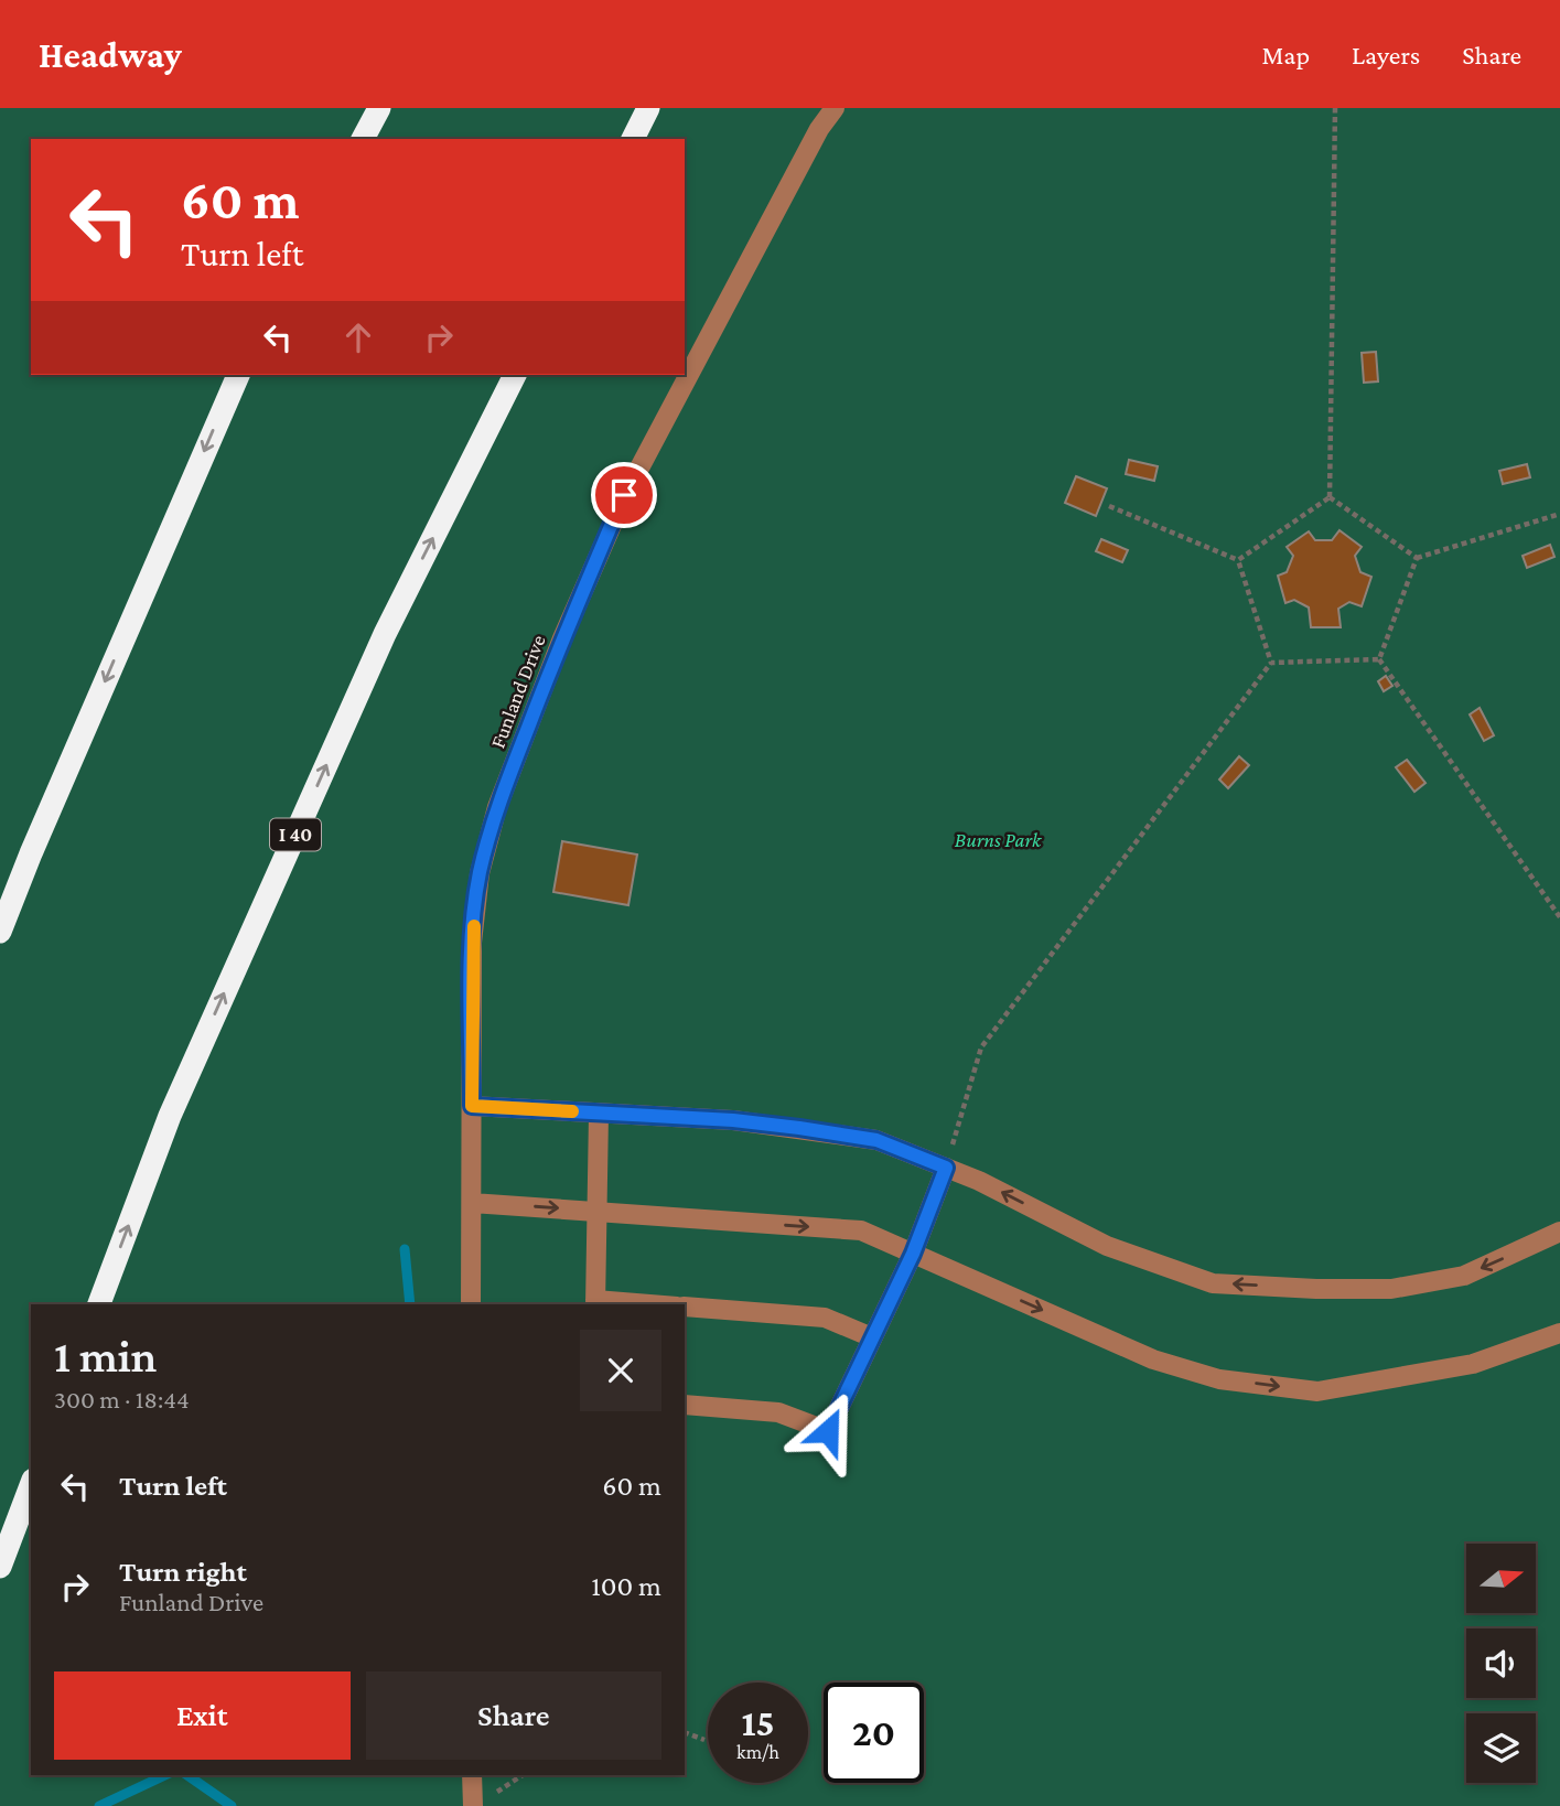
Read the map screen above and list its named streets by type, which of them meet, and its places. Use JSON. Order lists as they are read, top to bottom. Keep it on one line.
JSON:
{"streets":{"highway":["I 40"],"street":["Funland Drive"]},"parks":["Burns Park"],"north":"right","page":{"header":"Headway","nav":["Map","Layers","Share"],"turn":["60 m","Turn left"],"heading":["1 min","300 m · 18:44"],"list":[{"name":"Turn left","value":"60 m"},{"name":"Turn right","note":"Funland Drive","value":"100 m"}],"buttons":["Exit","Share"],"speed":"15 km/h","limit":"20"}}
